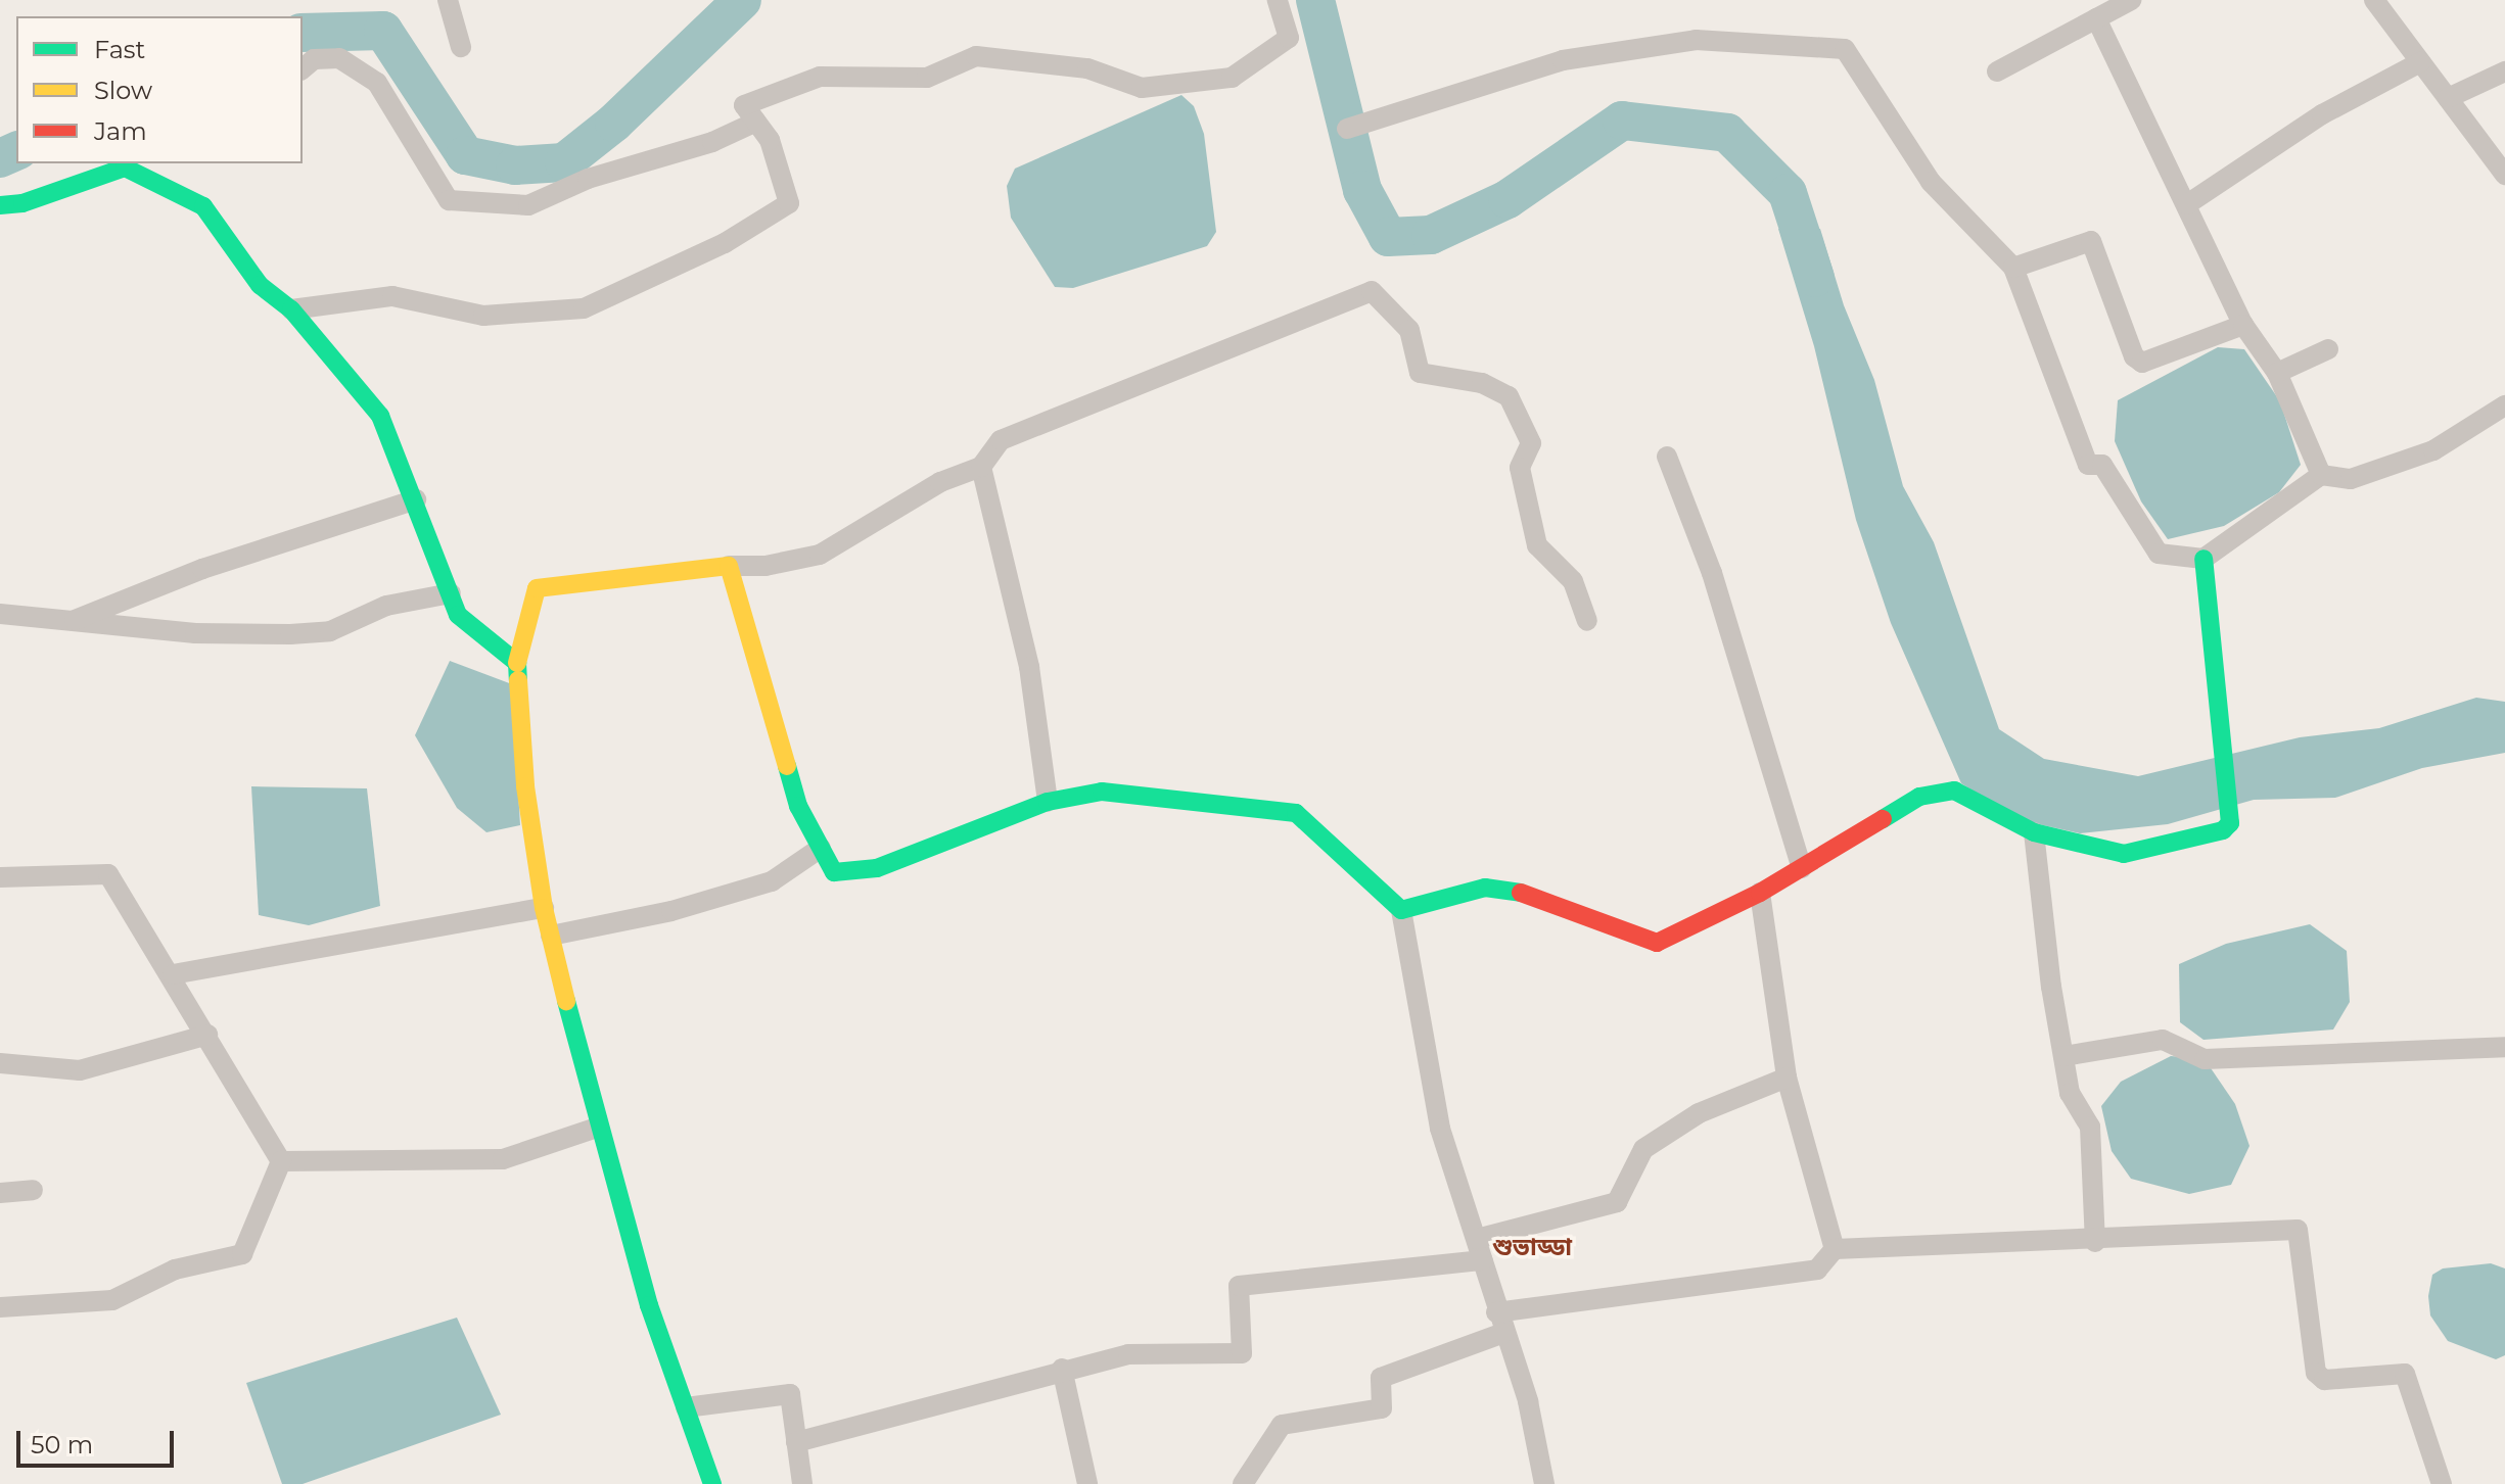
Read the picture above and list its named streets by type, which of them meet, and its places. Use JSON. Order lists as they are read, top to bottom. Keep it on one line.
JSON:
{"districts":["শুভাড্ডা"],"legend":["Fast","Slow","Jam"],"scale_bar":"50 m"}
